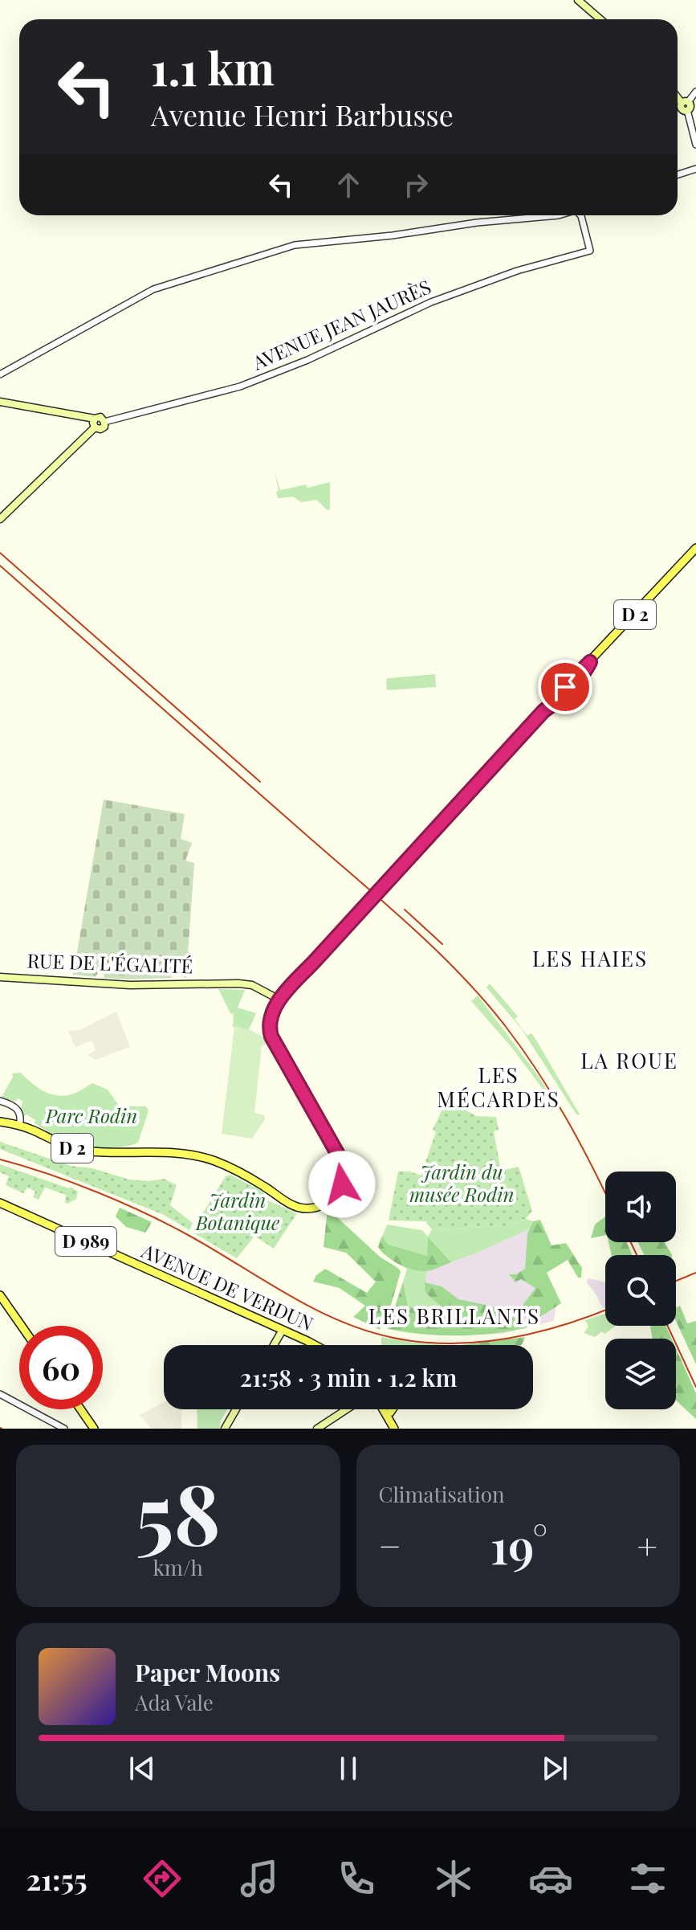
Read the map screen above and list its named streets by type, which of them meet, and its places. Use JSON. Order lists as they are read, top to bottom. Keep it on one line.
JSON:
{"streets":{"main road":["D 2","RUE DE L'ÉGALITÉ","D 989","AVENUE DE VERDUN"],"street":["AVENUE JEAN JAURÈS"]},"crossings":[["D 2","RUE DE L'ÉGALITÉ"]],"districts":["LES HAIES","LA ROUE","LES MÉCARDES","LES BRILLANTS"],"parks":["Parc Rodin","Jardin du musée Rodin","Jardin Botanique"],"page":{"turn":["1.1 km","Avenue Henri Barbusse"],"limit":"60","trip":"21:58 · 3 min · 1.2 km","tile":[["58","km/h"],"Climatisation"],"heat":["−","19°","+"],"song":["Paper Moons","Ada Vale"],"tabs":"21:55"}}
